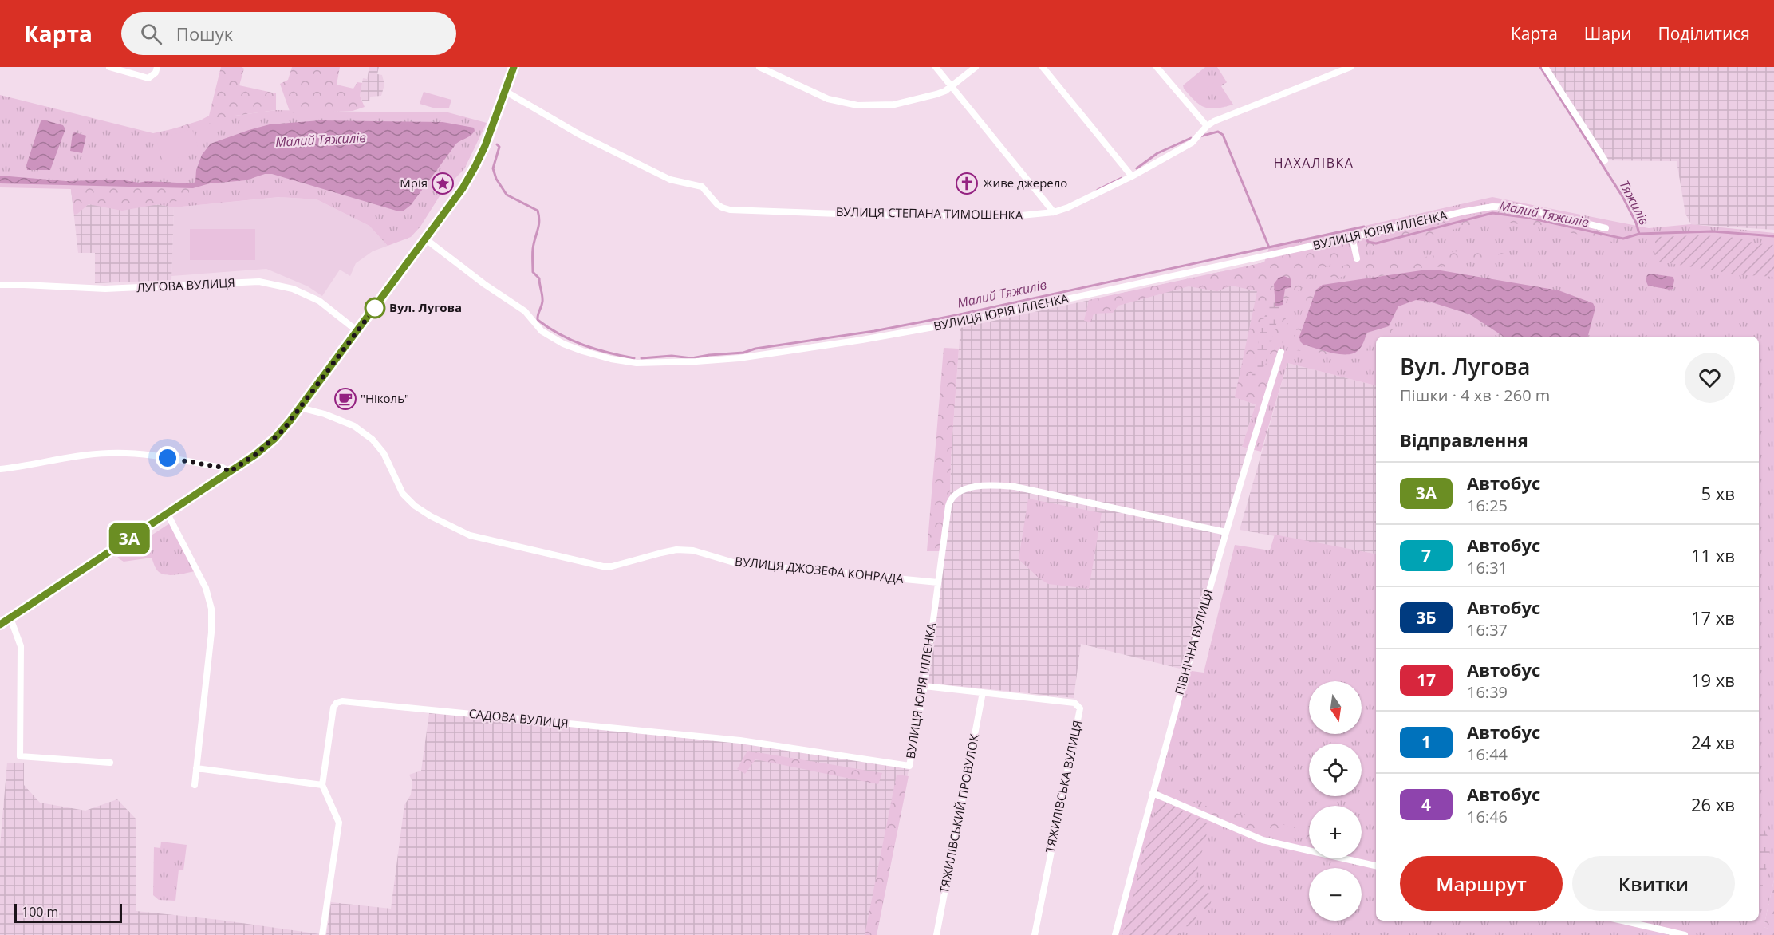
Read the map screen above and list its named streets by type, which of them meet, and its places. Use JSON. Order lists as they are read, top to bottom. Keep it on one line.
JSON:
{"streets":{"street":["ВУЛИЦЯ СТЕПАНА ТИМОШЕНКА","ВУЛИЦЯ ЮРІЯ ІЛЛЄНКА","ЛУГОВА ВУЛИЦЯ","ВУЛИЦЯ ДЖОЗЕФА КОНРАДА","ПІВНІЧНА ВУЛИЦЯ","САДОВА ВУЛИЦЯ","ТЯЖИЛІВСЬКА ВУЛИЦЯ","ТЯЖИЛІВСЬКИЙ ПРОВУЛОК"]},"crossings":[["ВУЛИЦЯ ЮРІЯ ІЛЛЄНКА","ВУЛИЦЯ ДЖОЗЕФА КОНРАДА"],["ВУЛИЦЯ ЮРІЯ ІЛЛЄНКА","ПІВНІЧНА ВУЛИЦЯ"],["ВУЛИЦЯ ЮРІЯ ІЛЛЄНКА","САДОВА ВУЛИЦЯ"],["ВУЛИЦЯ ЮРІЯ ІЛЛЄНКА","ТЯЖИЛІВСЬКА ВУЛИЦЯ"],["ТЯЖИЛІВСЬКА ВУЛИЦЯ","ТЯЖИЛІВСЬКИЙ ПРОВУЛОК"]],"districts":["НАХАЛІВКА"],"water":["Малий Тяжилів","Тяжилів"],"places":{"place":["Мрія"],"church":["Живе джерело"],"other":["Вул. Лугова"],"cafe":["\"Ніколь\""]},"lines":["bus line 3А"],"scale_bar":"100 m","north":"bottom","page":{"header":"Карта","search":"Пошук","nav":["Карта","Шари","Поділитися"],"on_map":"3А","heading":[["Вул. Лугова","Пішки · 4 хв · 260 m"],"Відправлення"],"list":[{"mark":"3А","name":"Автобус","note":"16:25","value":"5 хв"},{"mark":"7","name":"Автобус","note":"16:31","value":"11 хв"},{"mark":"3Б","name":"Автобус","note":"16:37","value":"17 хв"},{"mark":"17","name":"Автобус","note":"16:39","value":"19 хв"},{"mark":"1","name":"Автобус","note":"16:44","value":"24 хв"},{"mark":"4","name":"Автобус","note":"16:46","value":"26 хв"}],"map_buttons":["+","−"],"buttons":["Маршрут","Квитки"],"scale":"100 m"}}
